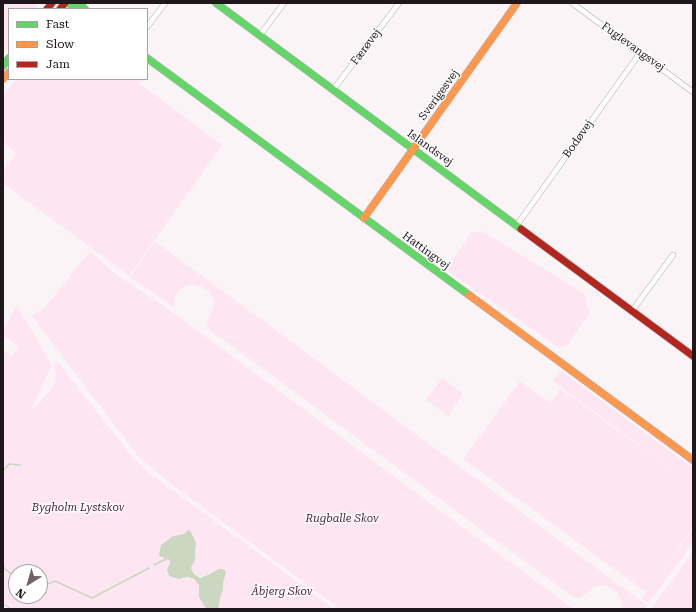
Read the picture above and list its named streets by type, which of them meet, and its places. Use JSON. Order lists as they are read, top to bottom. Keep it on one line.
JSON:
{"streets":{"street":["Færøvej","Fuglevangsvej","Sverigesvej","Bodøvej","Islandsvej","Hattingvej"]},"crossings":[["Færøvej","Islandsvej"],["Fuglevangsvej","Bodøvej"],["Sverigesvej","Islandsvej"],["Sverigesvej","Hattingvej"],["Bodøvej","Islandsvej"]],"parks":["Bygholm Lystskov","Rugballe Skov","Åbjerg Skov"],"legend":["Fast","Slow","Jam"],"north":"bottom left"}
